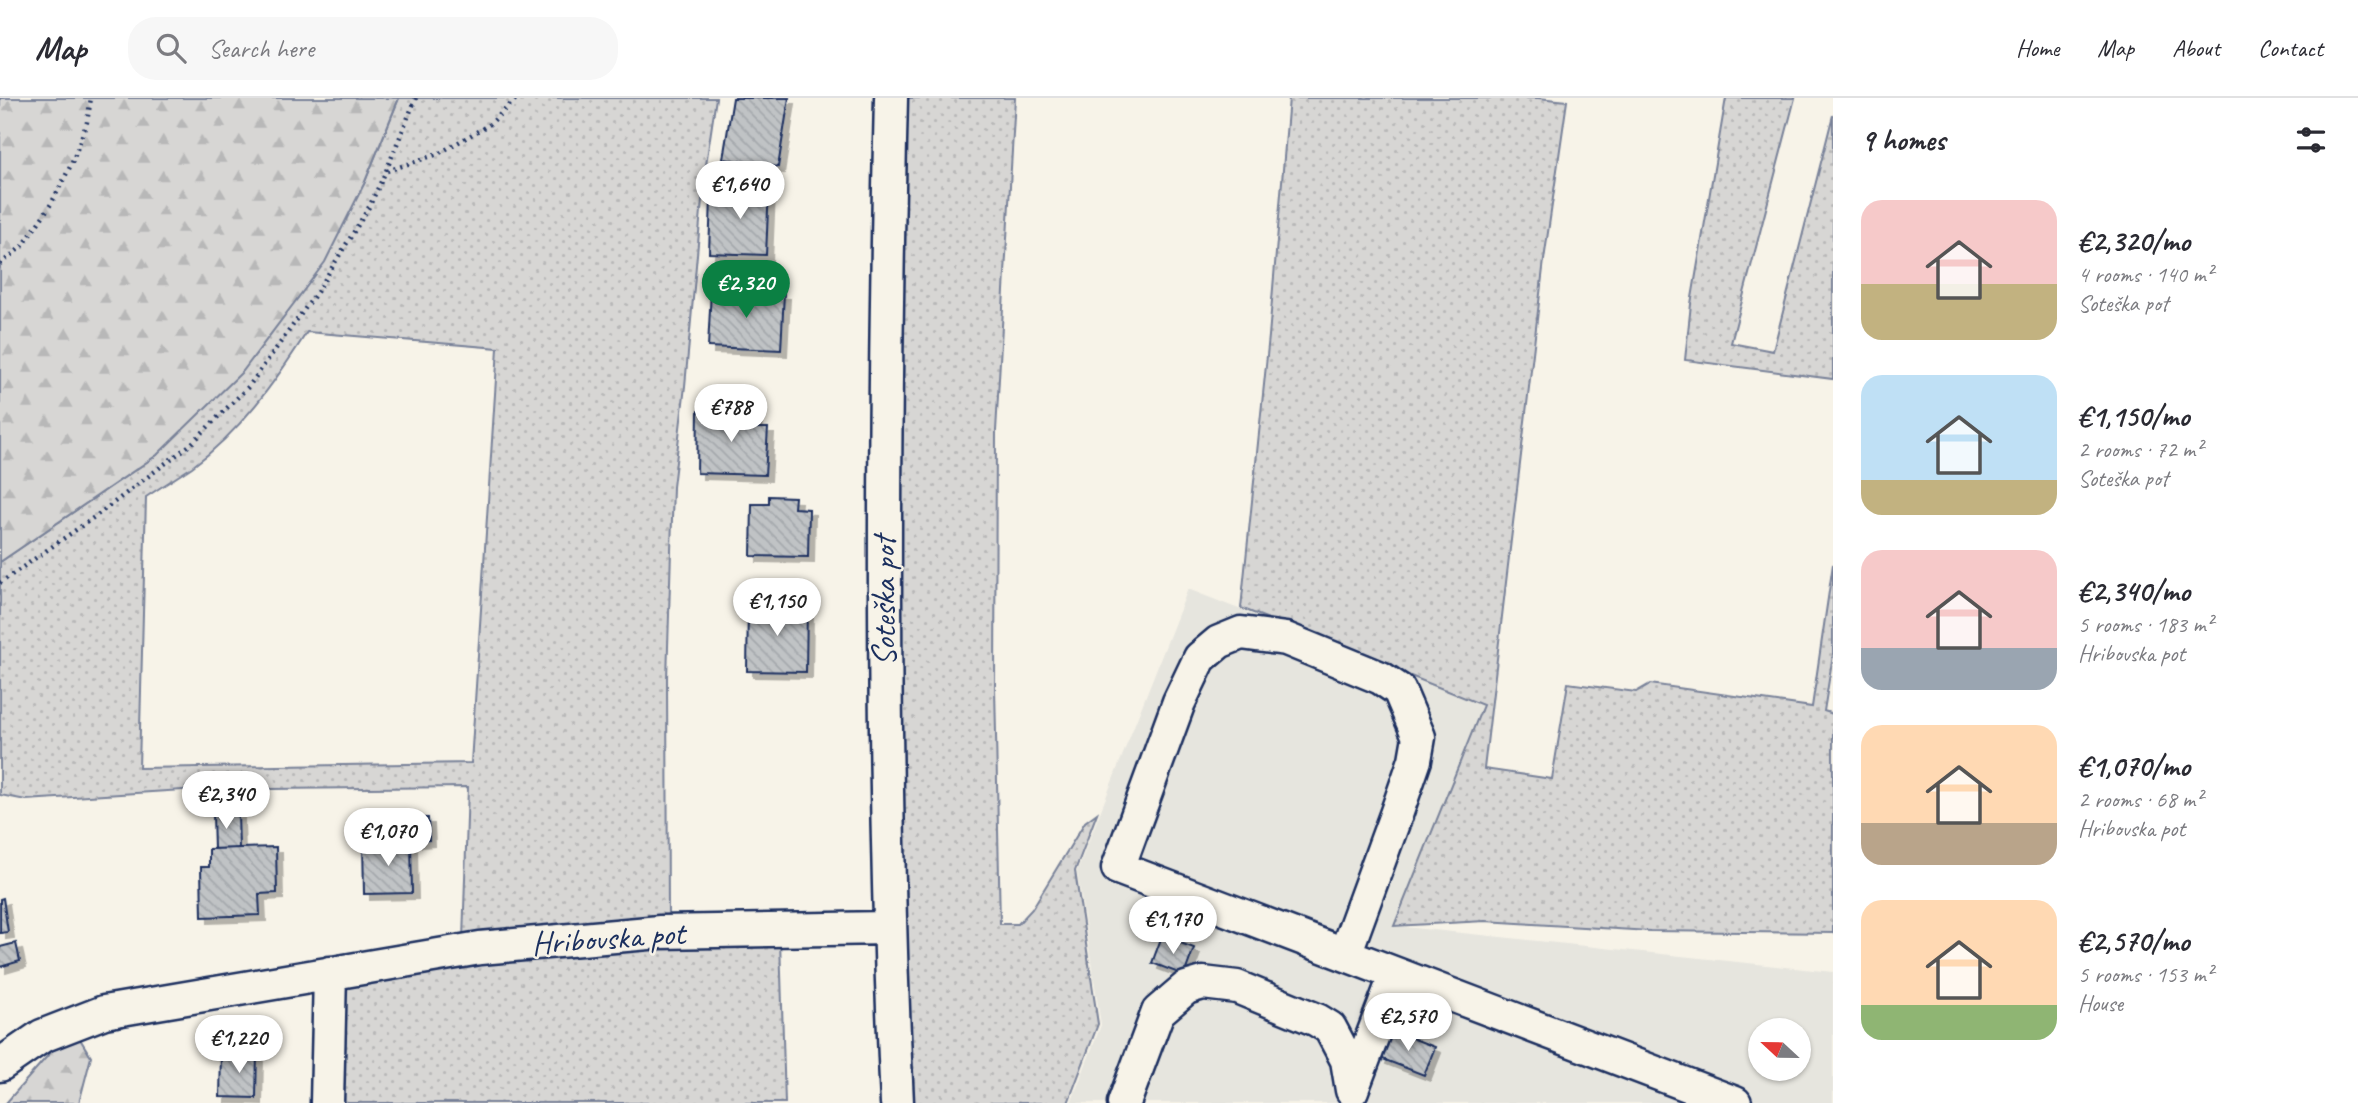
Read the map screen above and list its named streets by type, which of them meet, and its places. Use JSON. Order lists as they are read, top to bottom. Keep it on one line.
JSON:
{"streets":{"street":["Soteška pot","Hribovska pot"]},"crossings":[["Soteška pot","Hribovska pot"]],"north":"left","page":{"header":"Map","search":"Search here","nav":["Home","Map","About","Contact"],"heading":"9 homes","price":["€1,640","€2,320","€788","€1,150","€2,340","€1,070","€1,170","€2,570","€1,220"],"list":[{"name":"€2,320/mo","note":"4 rooms · 140 m² · Soteška pot"},{"name":"€1,150/mo","note":"2 rooms · 72 m² · Soteška pot"},{"name":"€2,340/mo","note":"5 rooms · 183 m² · Hribovska pot"},{"name":"€1,070/mo","note":"2 rooms · 68 m² · Hribovska pot"},{"name":"€2,570/mo","note":"5 rooms · 153 m² · House"}]}}
